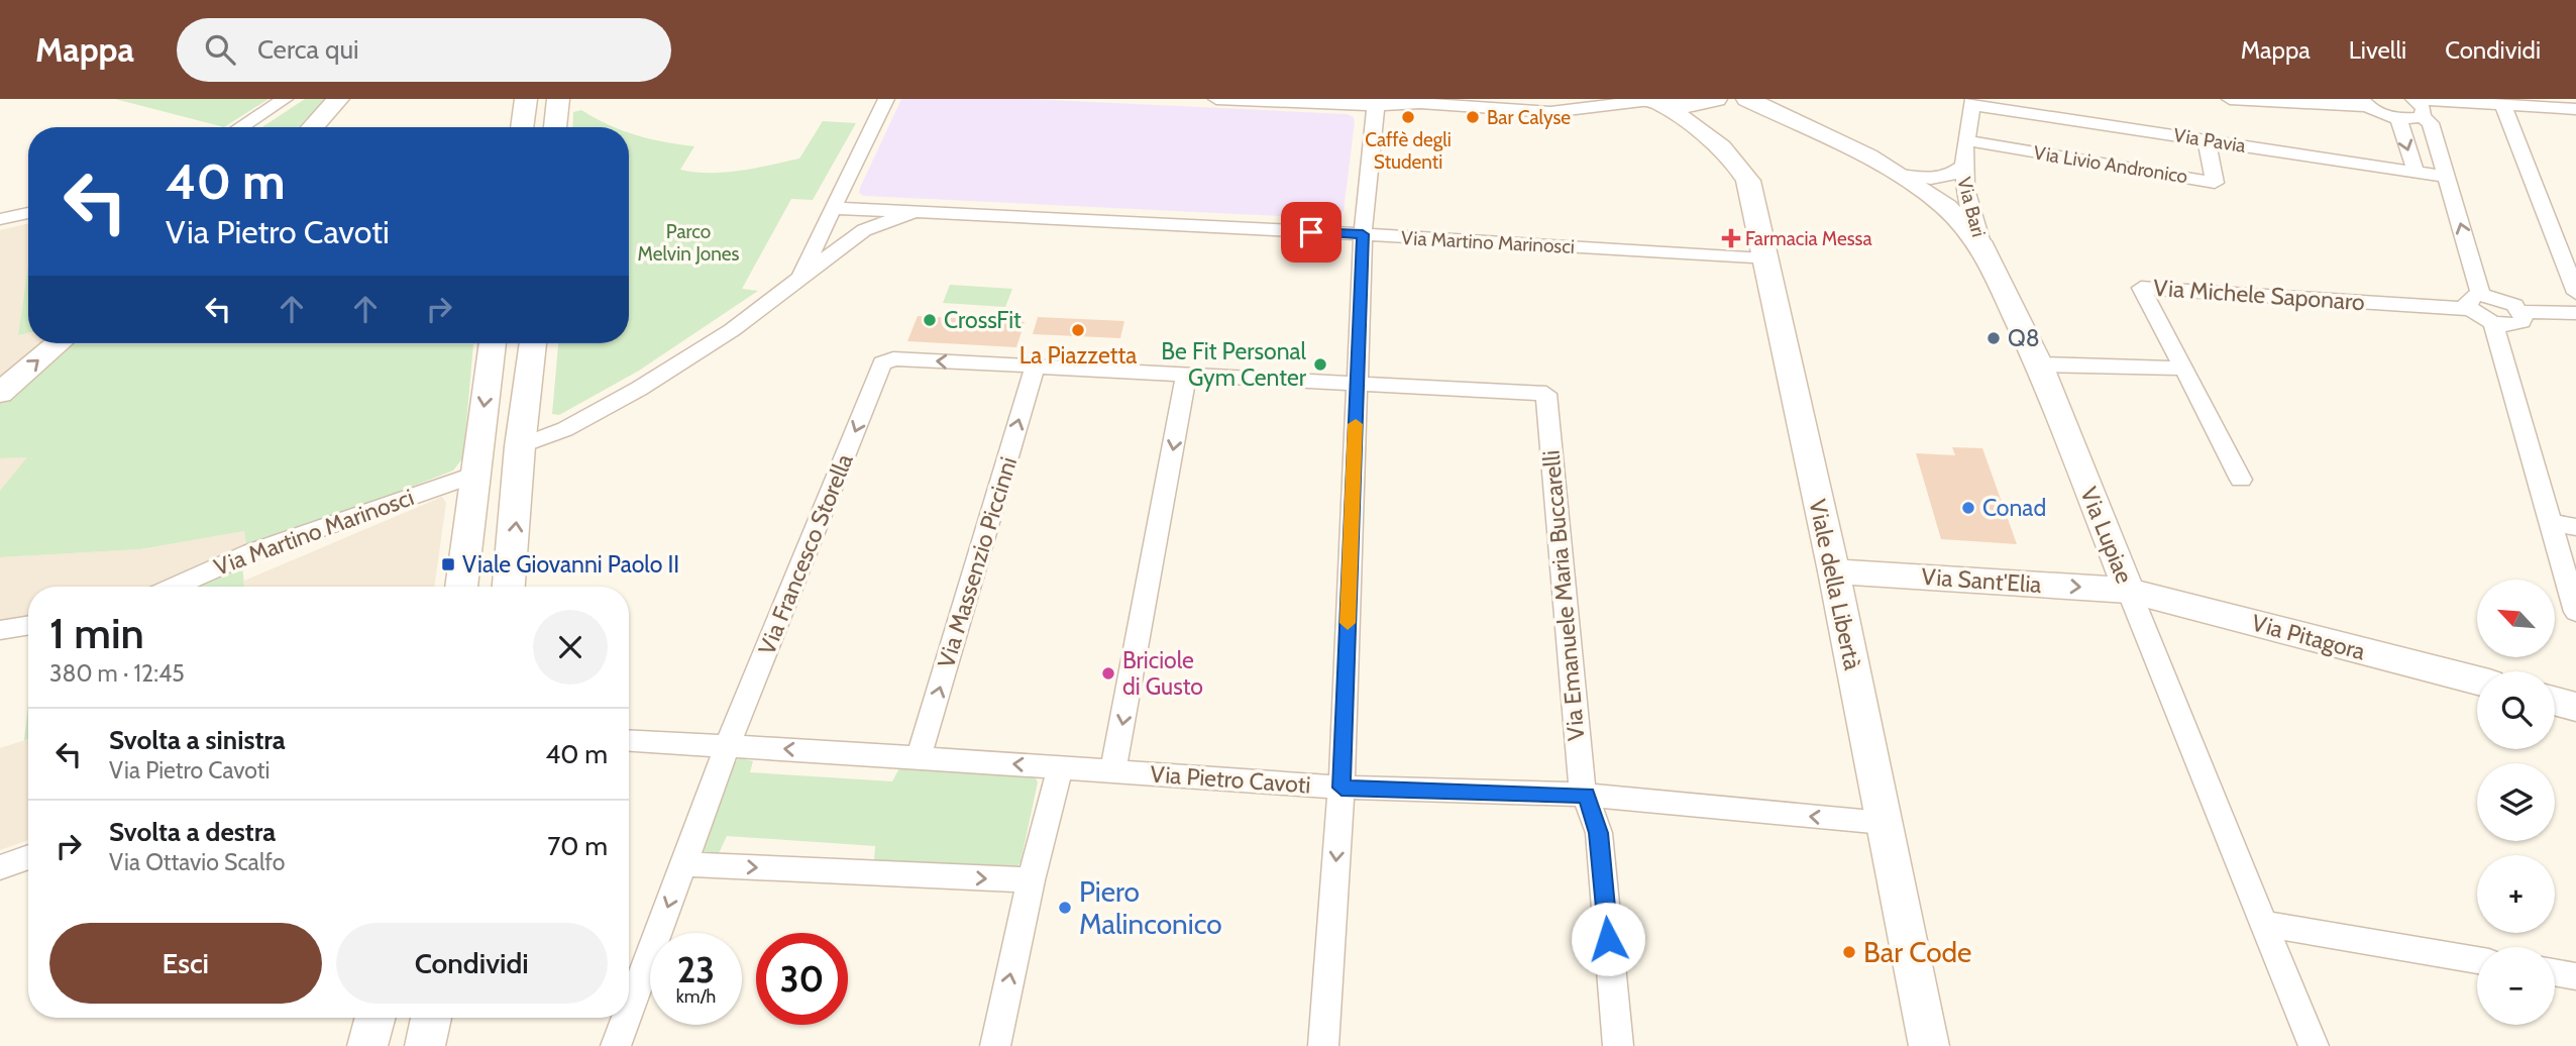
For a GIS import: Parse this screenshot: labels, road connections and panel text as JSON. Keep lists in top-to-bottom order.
{
  "streets": {
    "main road": [
      "Via Lupiae",
      "Via Sant'Elia",
      "Viale della Libertà",
      "Via Pitagora"
    ],
    "street": [
      "Via Pavia",
      "Via Livio Andronico",
      "Via Bari",
      "Via Martino Marinosci",
      "Via Michele Saponaro",
      "Via Francesco Storella",
      "Via Massenzio Piccinni",
      "Via Emanuele Maria Buccarelli",
      "Via Pietro Cavoti"
    ]
  },
  "crossings": [
    ["Via Pavia", "Via Livio Andronico"],
    ["Via Pavia", "Via Bari"],
    ["Via Livio Andronico", "Via Bari"],
    ["Via Bari", "Via Lupiae"],
    ["Via Martino Marinosci", "Viale della Libertà"],
    ["Via Lupiae", "Via Sant'Elia"],
    ["Via Lupiae", "Viale della Libertà"],
    ["Via Lupiae", "Via Pitagora"],
    ["Via Francesco Storella", "Via Pietro Cavoti"],
    ["Via Massenzio Piccinni", "Via Pietro Cavoti"],
    ["Via Sant'Elia", "Viale della Libertà"],
    ["Via Sant'Elia", "Via Pitagora"],
    ["Viale della Libertà", "Via Pietro Cavoti"],
    ["Via Emanuele Maria Buccarelli", "Via Pietro Cavoti"]
  ],
  "one_way": ["Via Francesco Storella", "Via Sant'Elia"],
  "parks": ["Parco Melvin Jones"],
  "places": {
    "other": [
      "Caffè degli Studenti",
      "Bar Calyse",
      "CrossFit",
      "La Piazzetta",
      "Q8",
      "Be Fit Personal Gym Center",
      "Conad",
      "Briciole di Gusto",
      "Piero Malinconico",
      "Bar Code"
    ],
    "health": ["Farmacia Messa"],
    "transit": ["Viale Giovanni Paolo II"]
  },
  "north": "top left",
  "page": {
    "header": "Mappa",
    "search": "Cerca qui",
    "nav": ["Mappa", "Livelli", "Condividi"],
    "turn": ["40 m", "Via Pietro Cavoti"],
    "map_buttons": ["+", "−"],
    "heading": ["1 min", "380 m · 12:45"],
    "list": [
      {
        "name": "Svolta a sinistra",
        "note": "Via Pietro Cavoti",
        "value": "40 m"
      },
      {
        "name": "Svolta a destra",
        "note": "Via Ottavio Scalfo",
        "value": "70 m"
      }
    ],
    "buttons": ["Esci", "Condividi"],
    "speed": "23 km/h",
    "limit": "30"
  }
}
